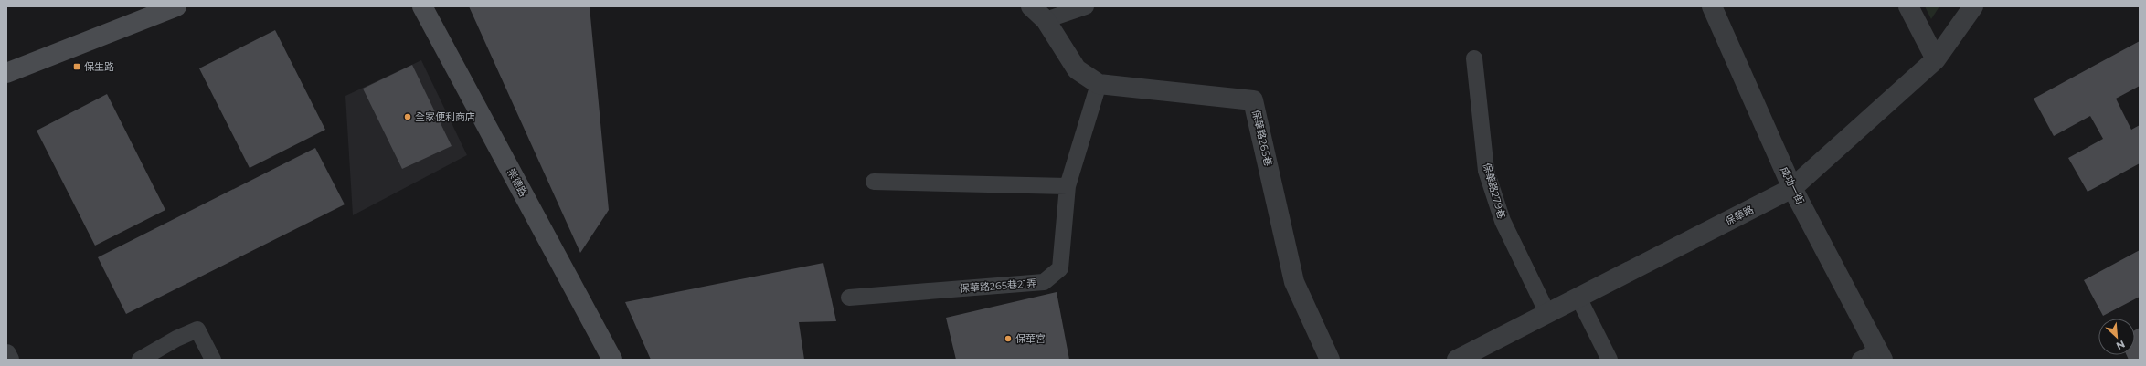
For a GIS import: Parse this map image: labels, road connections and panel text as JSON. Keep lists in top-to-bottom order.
{
  "streets": {
    "street": [
      "保華路265巷",
      "崇德路",
      "成功一街",
      "保華路"
    ],
    "lane": ["保華路279巷", "保華路265巷21弄"]
  },
  "crossings": [
    ["保華路265巷", "保華路265巷21弄"],
    ["成功一街", "保華路"],
    ["保華路279巷", "保華路"]
  ],
  "places": {
    "transit": ["保生路"],
    "other": ["全家便利商店", "保華宮"]
  },
  "north": "bottom right"
}
